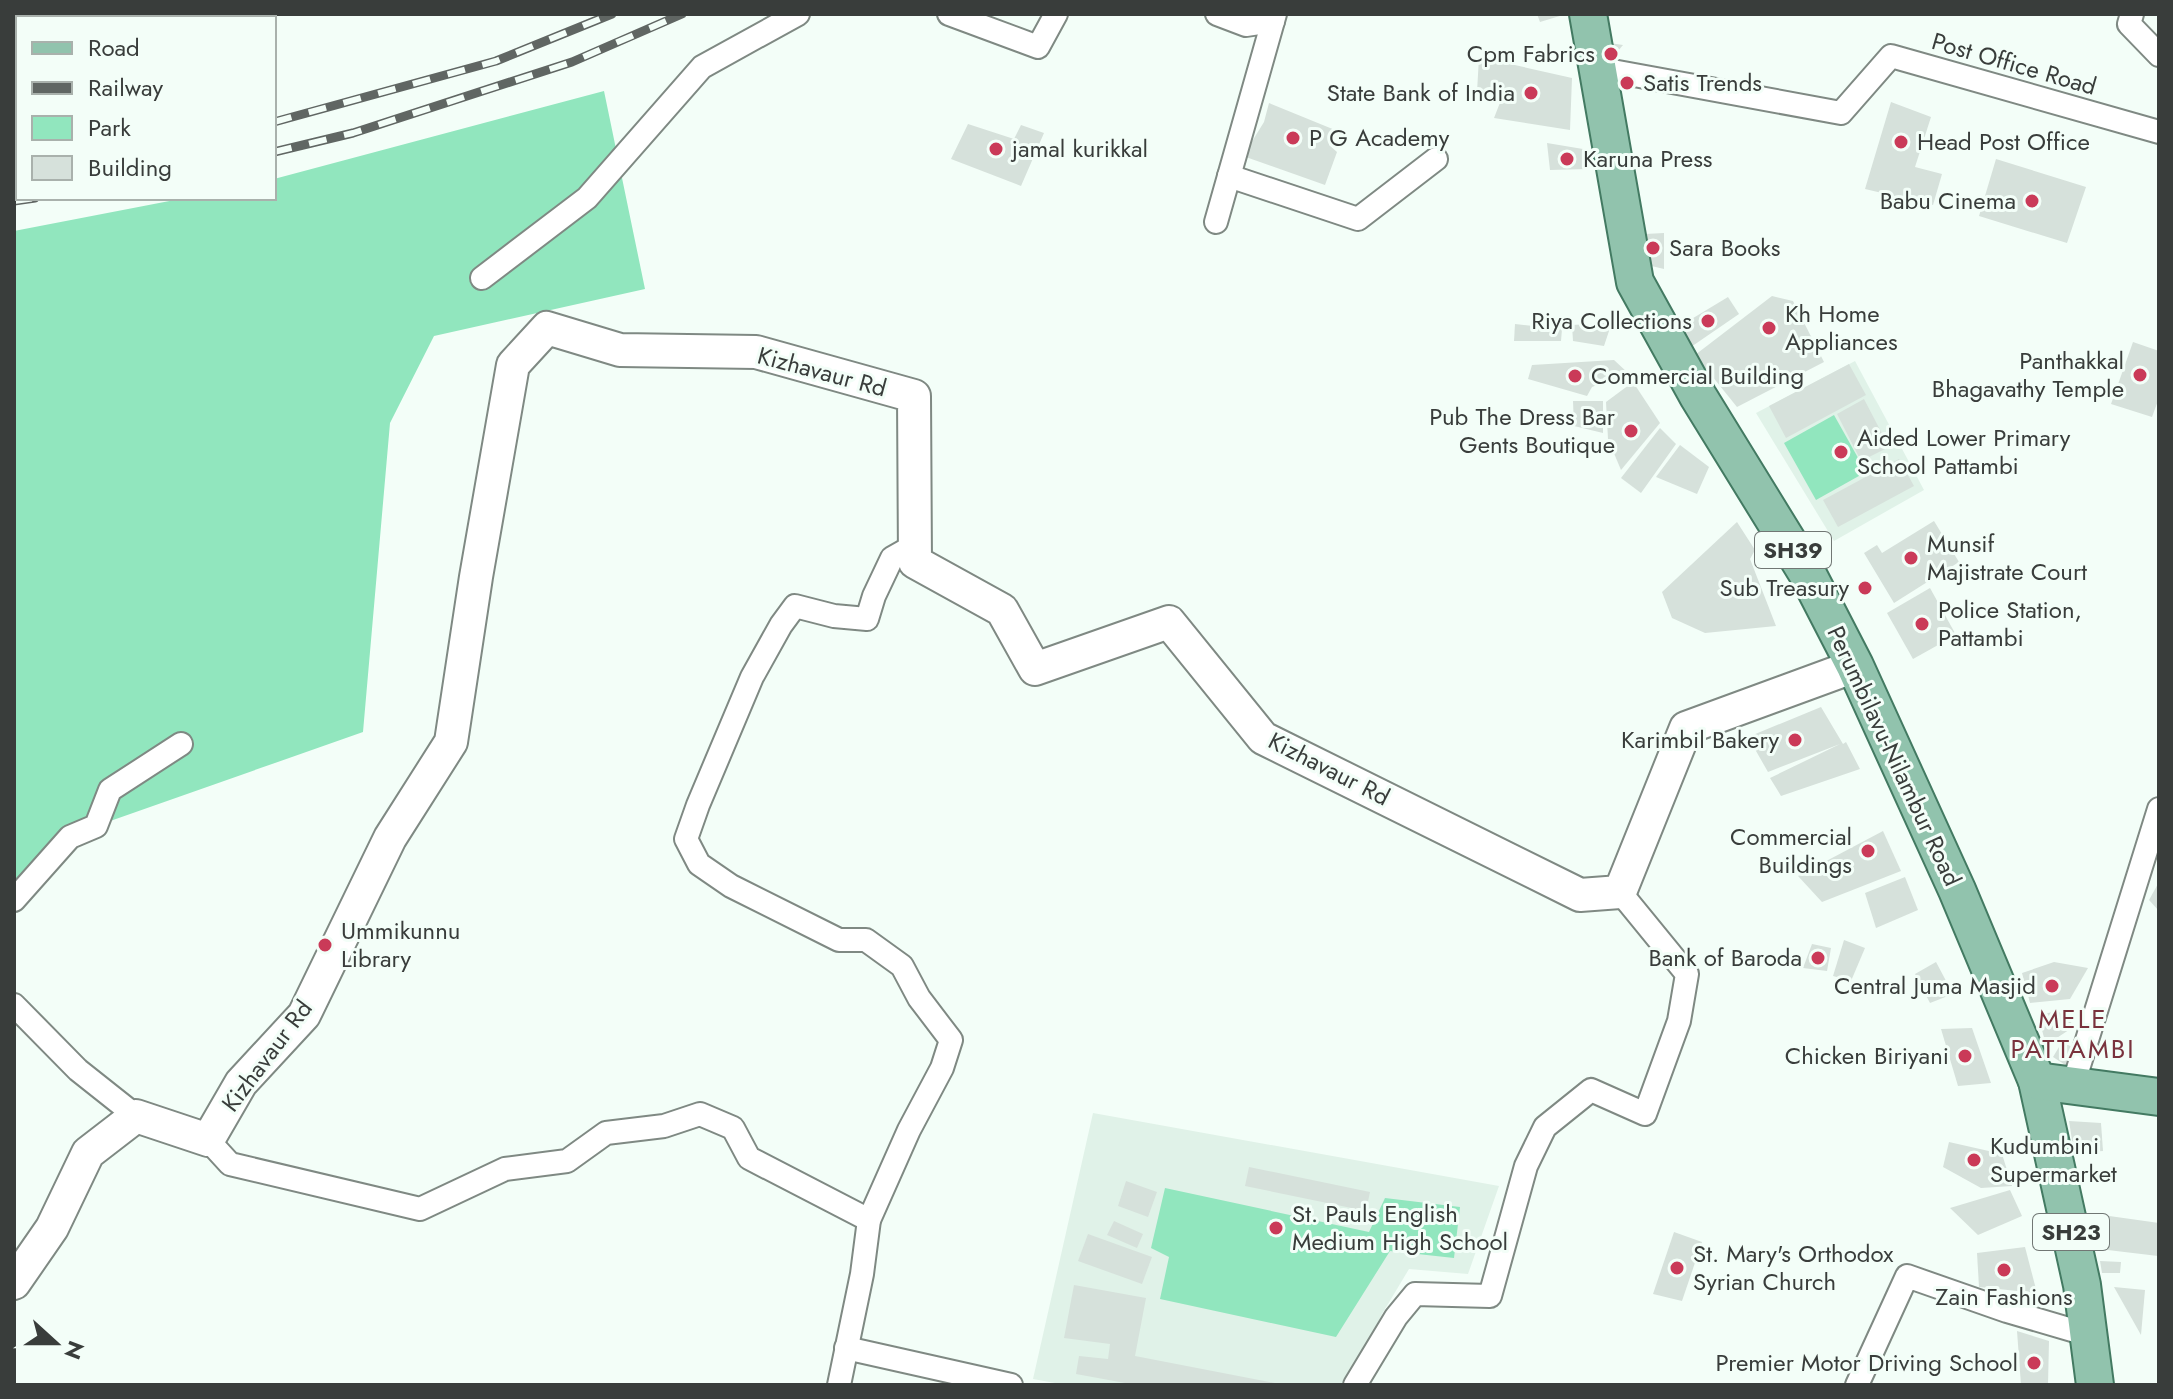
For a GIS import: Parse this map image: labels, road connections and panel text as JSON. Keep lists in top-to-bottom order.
{
  "streets": {
    "main road": ["SH39", "Perumbilavu-Nilambur Road", "SH23"],
    "street": ["Post Office Road", "Kizhavaur Rd"]
  },
  "crossings": [
    ["Post Office Road", "Perumbilavu-Nilambur Road"],
    ["Perumbilavu-Nilambur Road", "SH23"]
  ],
  "districts": ["MELE PATTAMBI"],
  "places": [
    "Cpm Fabrics",
    "Satis Trends",
    "State Bank of India",
    "P G Academy",
    "Head Post Office",
    "jamal kurikkal",
    "Karuna Press",
    "Babu Cinema",
    "Sara Books",
    "Riya Collections",
    "Kh Home Appliances",
    "Panthakkal Bhagavathy Temple",
    "Commercial Building",
    "Pub The Dress Bar Gents Boutique",
    "Aided Lower Primary School Pattambi",
    "Munsif Majistrate Court",
    "Sub Treasury",
    "Police Station, Pattambi",
    "Karimbil Bakery",
    "Commercial Buildings",
    "Ummikunnu Library",
    "Bank of Baroda",
    "Central Juma Masjid",
    "Chicken Biriyani",
    "Kudumbini Supermarket",
    "St. Pauls English Medium High School",
    "St. Mary's Orthodox Syrian Church",
    "Zain Fashions",
    "Premier Motor Driving School"
  ],
  "legend": [
    "Road",
    "Railway",
    "Park",
    "Building"
  ],
  "north": "right"
}
